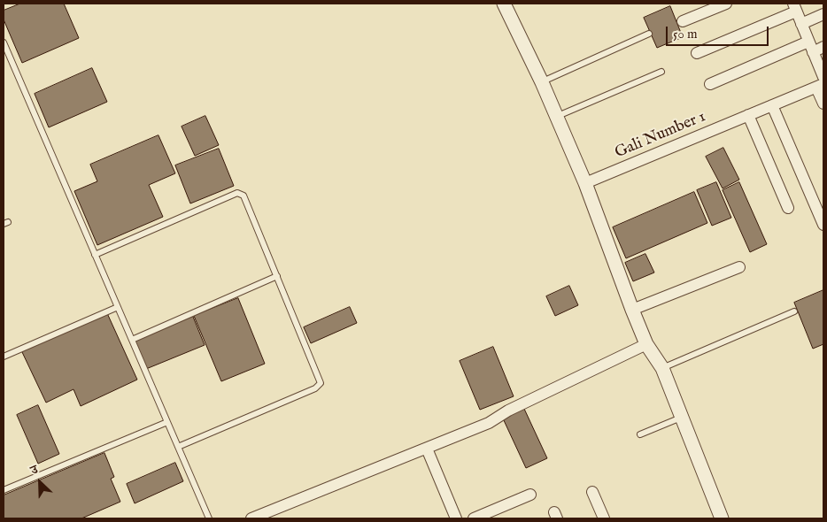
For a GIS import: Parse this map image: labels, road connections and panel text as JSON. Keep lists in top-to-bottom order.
{
  "streets": {
    "street": ["Gali Number 1"]
  },
  "scale_bar": "50 m",
  "north": "top left"
}
